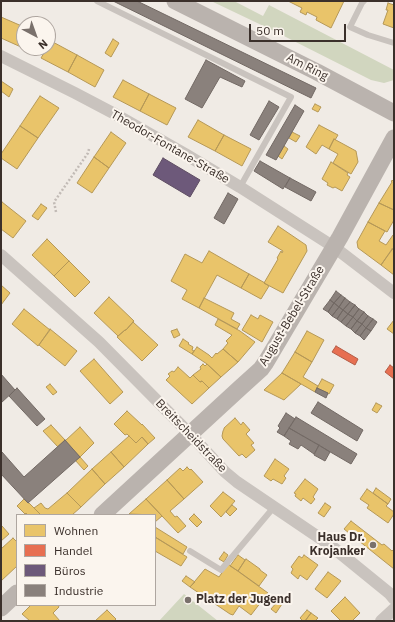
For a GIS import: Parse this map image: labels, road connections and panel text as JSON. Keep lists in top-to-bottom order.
{
  "streets": {
    "street": [
      "Am Ring",
      "Theodor-Fontane-Straße",
      "August-Bebel-Straße",
      "Breitscheidstraße"
    ]
  },
  "crossings": [
    ["Theodor-Fontane-Straße", "August-Bebel-Straße"],
    ["August-Bebel-Straße", "Breitscheidstraße"]
  ],
  "places": ["Haus Dr. Krojanker", "Platz der Jugend"],
  "legend": [
    "Wohnen",
    "Handel",
    "Büros",
    "Industrie"
  ],
  "scale_bar": "50 m",
  "north": "bottom right"
}
